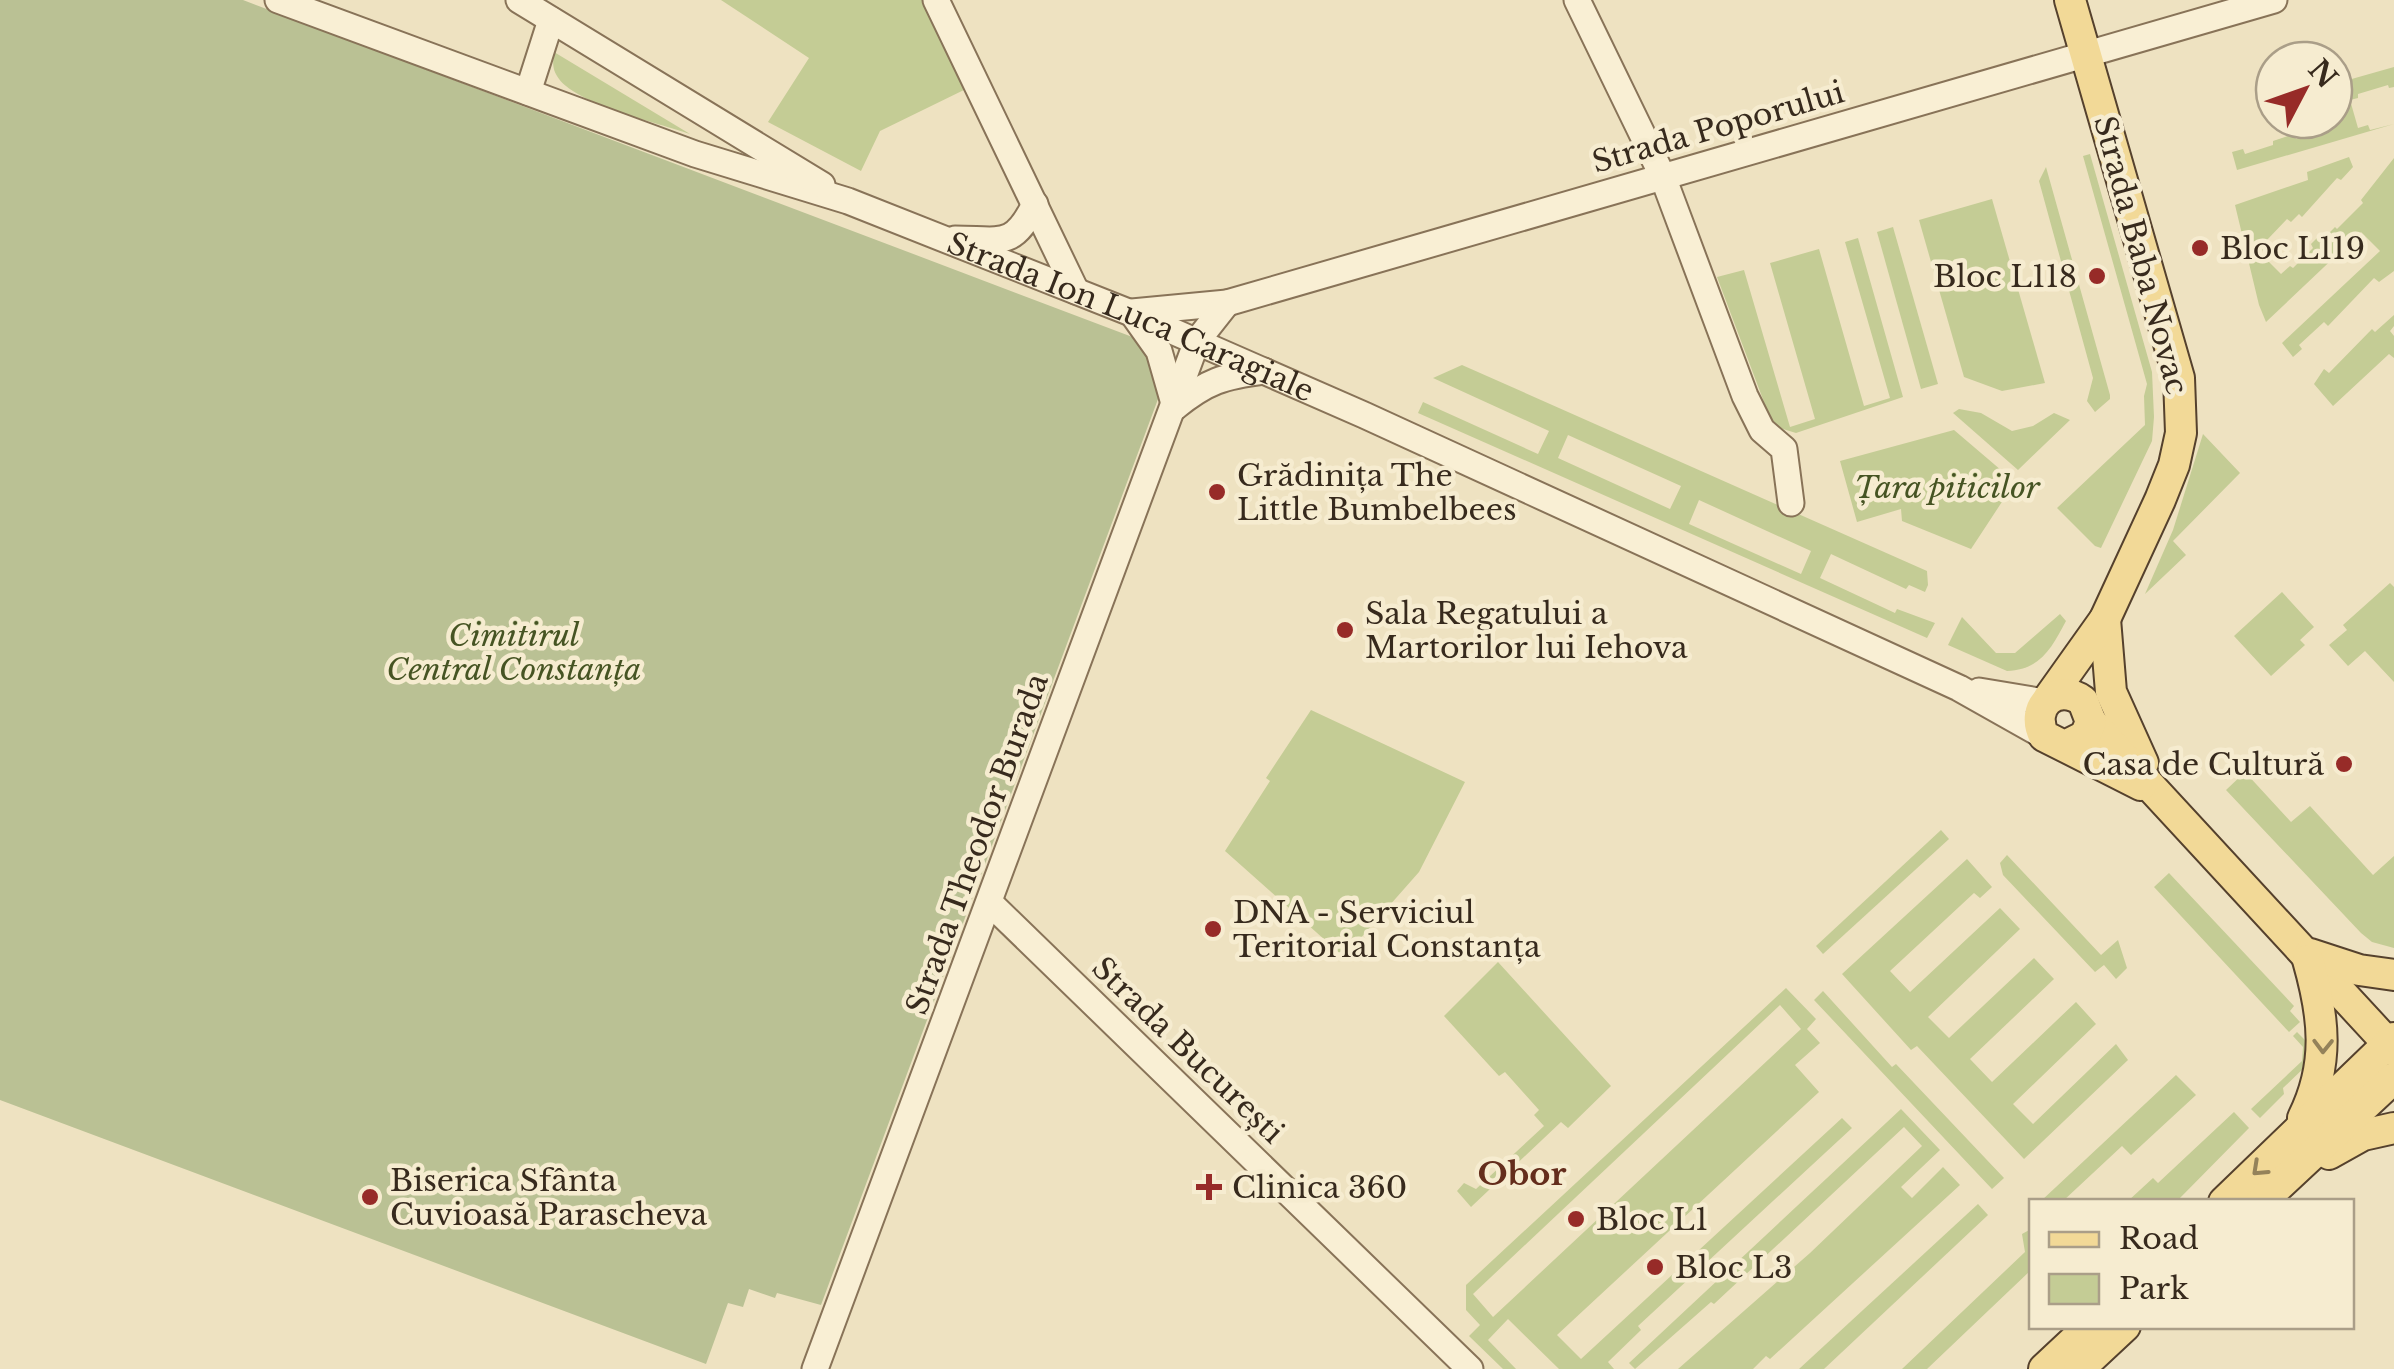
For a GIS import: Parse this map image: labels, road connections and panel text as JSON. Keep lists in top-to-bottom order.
{
  "streets": {
    "main road": ["Strada Baba Novac", "Strada Ion Luca Caragiale"],
    "street": ["Strada Poporului", "Strada Theodor Burada", "Strada București"]
  },
  "crossings": [
    ["Strada Poporului", "Strada Baba Novac"],
    ["Strada Poporului", "Strada Ion Luca Caragiale"],
    ["Strada Baba Novac", "Strada Ion Luca Caragiale"],
    ["Strada Ion Luca Caragiale", "Strada Theodor Burada"],
    ["Strada Theodor Burada", "Strada București"]
  ],
  "districts": ["Obor"],
  "parks": ["Țara piticilor", "Cimitirul Central Constanța"],
  "places": {
    "other": [
      "Bloc L119",
      "Bloc L118",
      "Grădinița The Little Bumbelbees",
      "Sala Regatului a Martorilor lui Iehova",
      "Casa de Cultură",
      "DNA - Serviciul Teritorial Constanța",
      "Biserica Sfânta Cuvioasă Parascheva",
      "Bloc L1",
      "Bloc L3"
    ],
    "health": ["Clinica 360"]
  },
  "legend": ["Road", "Park"],
  "north": "top right"
}
